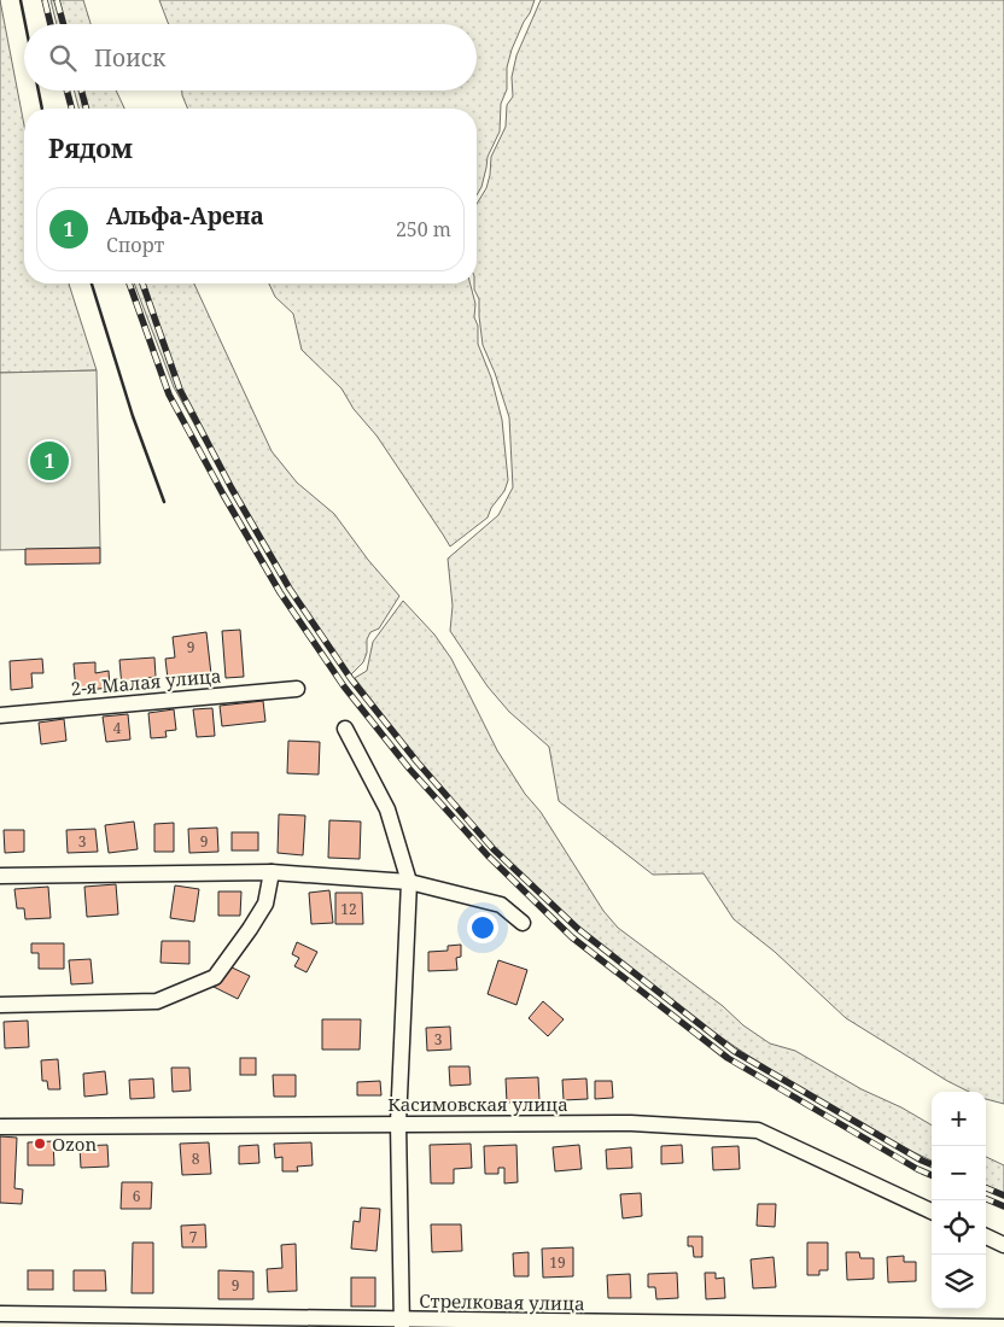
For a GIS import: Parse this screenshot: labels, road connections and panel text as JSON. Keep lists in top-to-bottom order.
{
  "streets": {
    "street": ["2-я Малая улица", "Касимовская улица", "Стрелковая улица"]
  },
  "places": ["Ozon"],
  "house_numbers": [
    "9",
    "4",
    "3",
    "9",
    "12",
    "3",
    "8",
    "6",
    "7",
    "19",
    "9"
  ],
  "page": {
    "search": "Поиск",
    "heading": "Рядом",
    "list": [
      {
        "mark": "1",
        "name": "Альфа-Арена",
        "note": "Спорт",
        "value": "250 m"
      }
    ],
    "pins": "1",
    "map_buttons": ["+", "−"]
  }
}
